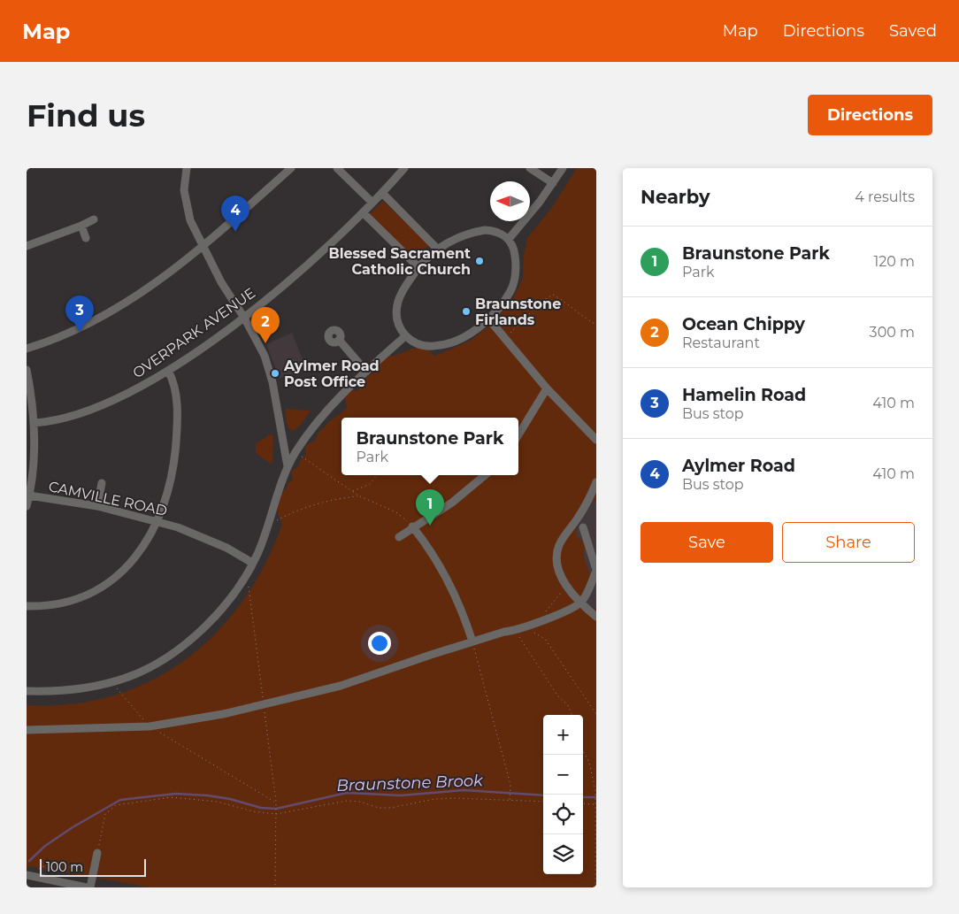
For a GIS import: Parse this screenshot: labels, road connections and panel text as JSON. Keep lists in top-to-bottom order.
{
  "streets": {
    "street": ["OVERPARK AVENUE", "CAMVILLE ROAD"]
  },
  "water": ["Braunstone Brook"],
  "places": ["Blessed Sacrament Catholic Church", "Braunstone Firlands", "Aylmer Road Post Office"],
  "scale_bar": "100 m",
  "north": "left",
  "page": {
    "header": "Map",
    "nav": ["Map", "Directions", "Saved"],
    "buttons": [
      "Directions",
      ["Save", "Share"]
    ],
    "title": "Find us",
    "heading": ["Nearby", "4 results"],
    "pins": [
      "4",
      "3",
      "2",
      "1"
    ],
    "list": [
      {
        "mark": "1",
        "name": "Braunstone Park",
        "note": "Park",
        "value": "120 m"
      },
      {
        "mark": "2",
        "name": "Ocean Chippy",
        "note": "Restaurant",
        "value": "300 m"
      },
      {
        "mark": "3",
        "name": "Hamelin Road",
        "note": "Bus stop",
        "value": "410 m"
      },
      {
        "mark": "4",
        "name": "Aylmer Road",
        "note": "Bus stop",
        "value": "410 m"
      }
    ],
    "popup": ["Braunstone Park", "Park"],
    "map_buttons": ["+", "−"],
    "scale": "100 m"
  }
}
